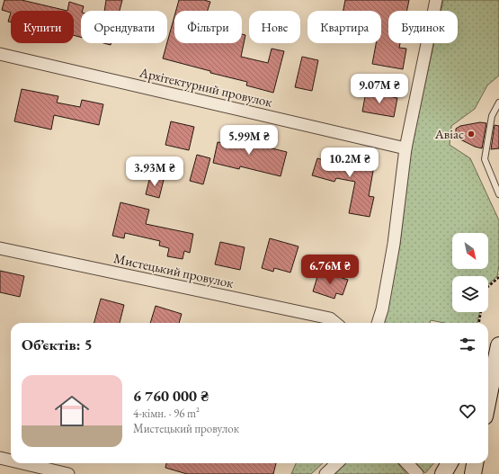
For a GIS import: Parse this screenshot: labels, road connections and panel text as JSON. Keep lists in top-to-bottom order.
{
  "streets": {
    "street": ["Архітектурний провулок", "Мистецький провулок"]
  },
  "places": ["Авіас"],
  "north": "bottom right",
  "page": {
    "chip": [
      "Купити",
      "Орендувати",
      "Фільтри",
      "Нове",
      "Квартира",
      "Будинок"
    ],
    "price": [
      "9.07M ₴",
      "5.99M ₴",
      "10.2M ₴",
      "3.93M ₴",
      "6.76M ₴"
    ],
    "heading": "Об’єктів: 5",
    "list": [
      {
        "name": "6 760 000 ₴",
        "note": "4-кімн. · 96 m² · Мистецький провулок"
      }
    ]
  }
}
